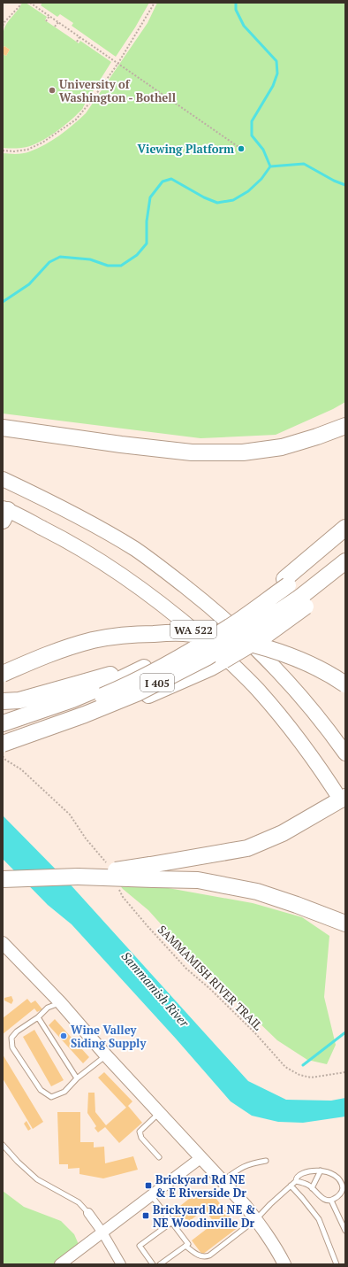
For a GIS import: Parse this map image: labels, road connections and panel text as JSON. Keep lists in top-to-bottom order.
{
  "streets": {
    "highway": ["WA 522", "I 405"],
    "path": ["SAMMAMISH RIVER TRAIL"]
  },
  "water": ["Sammamish River"],
  "places": {
    "other": ["University of Washington - Bothell", "Viewing Platform", "Wine Valley Siding Supply"],
    "transit": ["Brickyard Rd NE & E Riverside Dr", "Brickyard Rd NE & NE Woodinville Dr"]
  }
}
